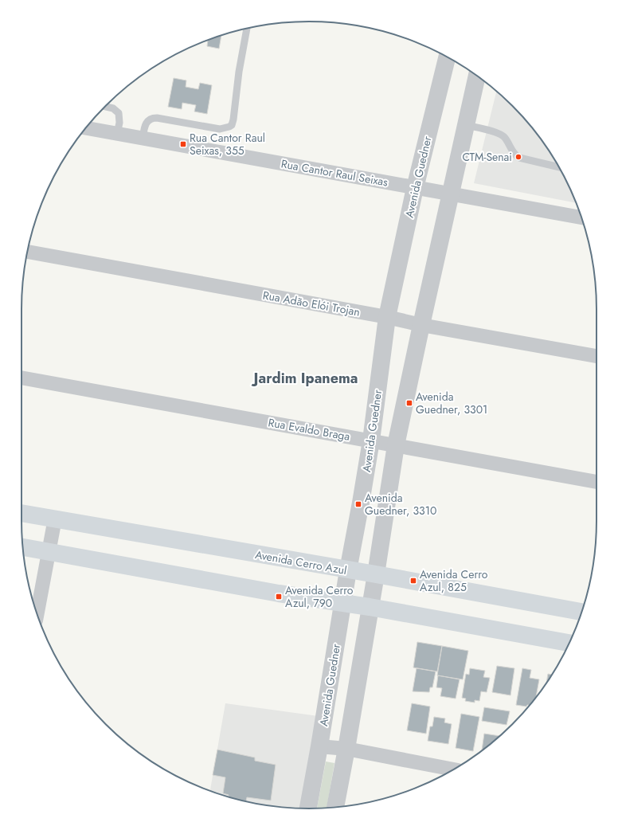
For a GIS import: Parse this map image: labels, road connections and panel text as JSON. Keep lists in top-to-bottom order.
{
  "streets": {
    "main road": ["Avenida Cerro Azul"],
    "street": [
      "Rua Cantor Raul Seixas",
      "Avenida Guedner",
      "Rua Adão Elói Trojan",
      "Rua Evaldo Braga"
    ]
  },
  "crossings": [
    ["Rua Cantor Raul Seixas", "Avenida Guedner"],
    ["Avenida Guedner", "Rua Adão Elói Trojan"],
    ["Avenida Guedner", "Rua Evaldo Braga"],
    ["Avenida Guedner", "Avenida Cerro Azul"]
  ],
  "districts": ["Jardim Ipanema"],
  "places": {
    "transit": [
      "Rua Cantor Raul Seixas, 355",
      "Avenida Guedner, 3301",
      "Avenida Guedner, 3310",
      "Avenida Cerro Azul, 825",
      "Avenida Cerro Azul, 790"
    ],
    "other": ["CTM-Senai"]
  }
}
